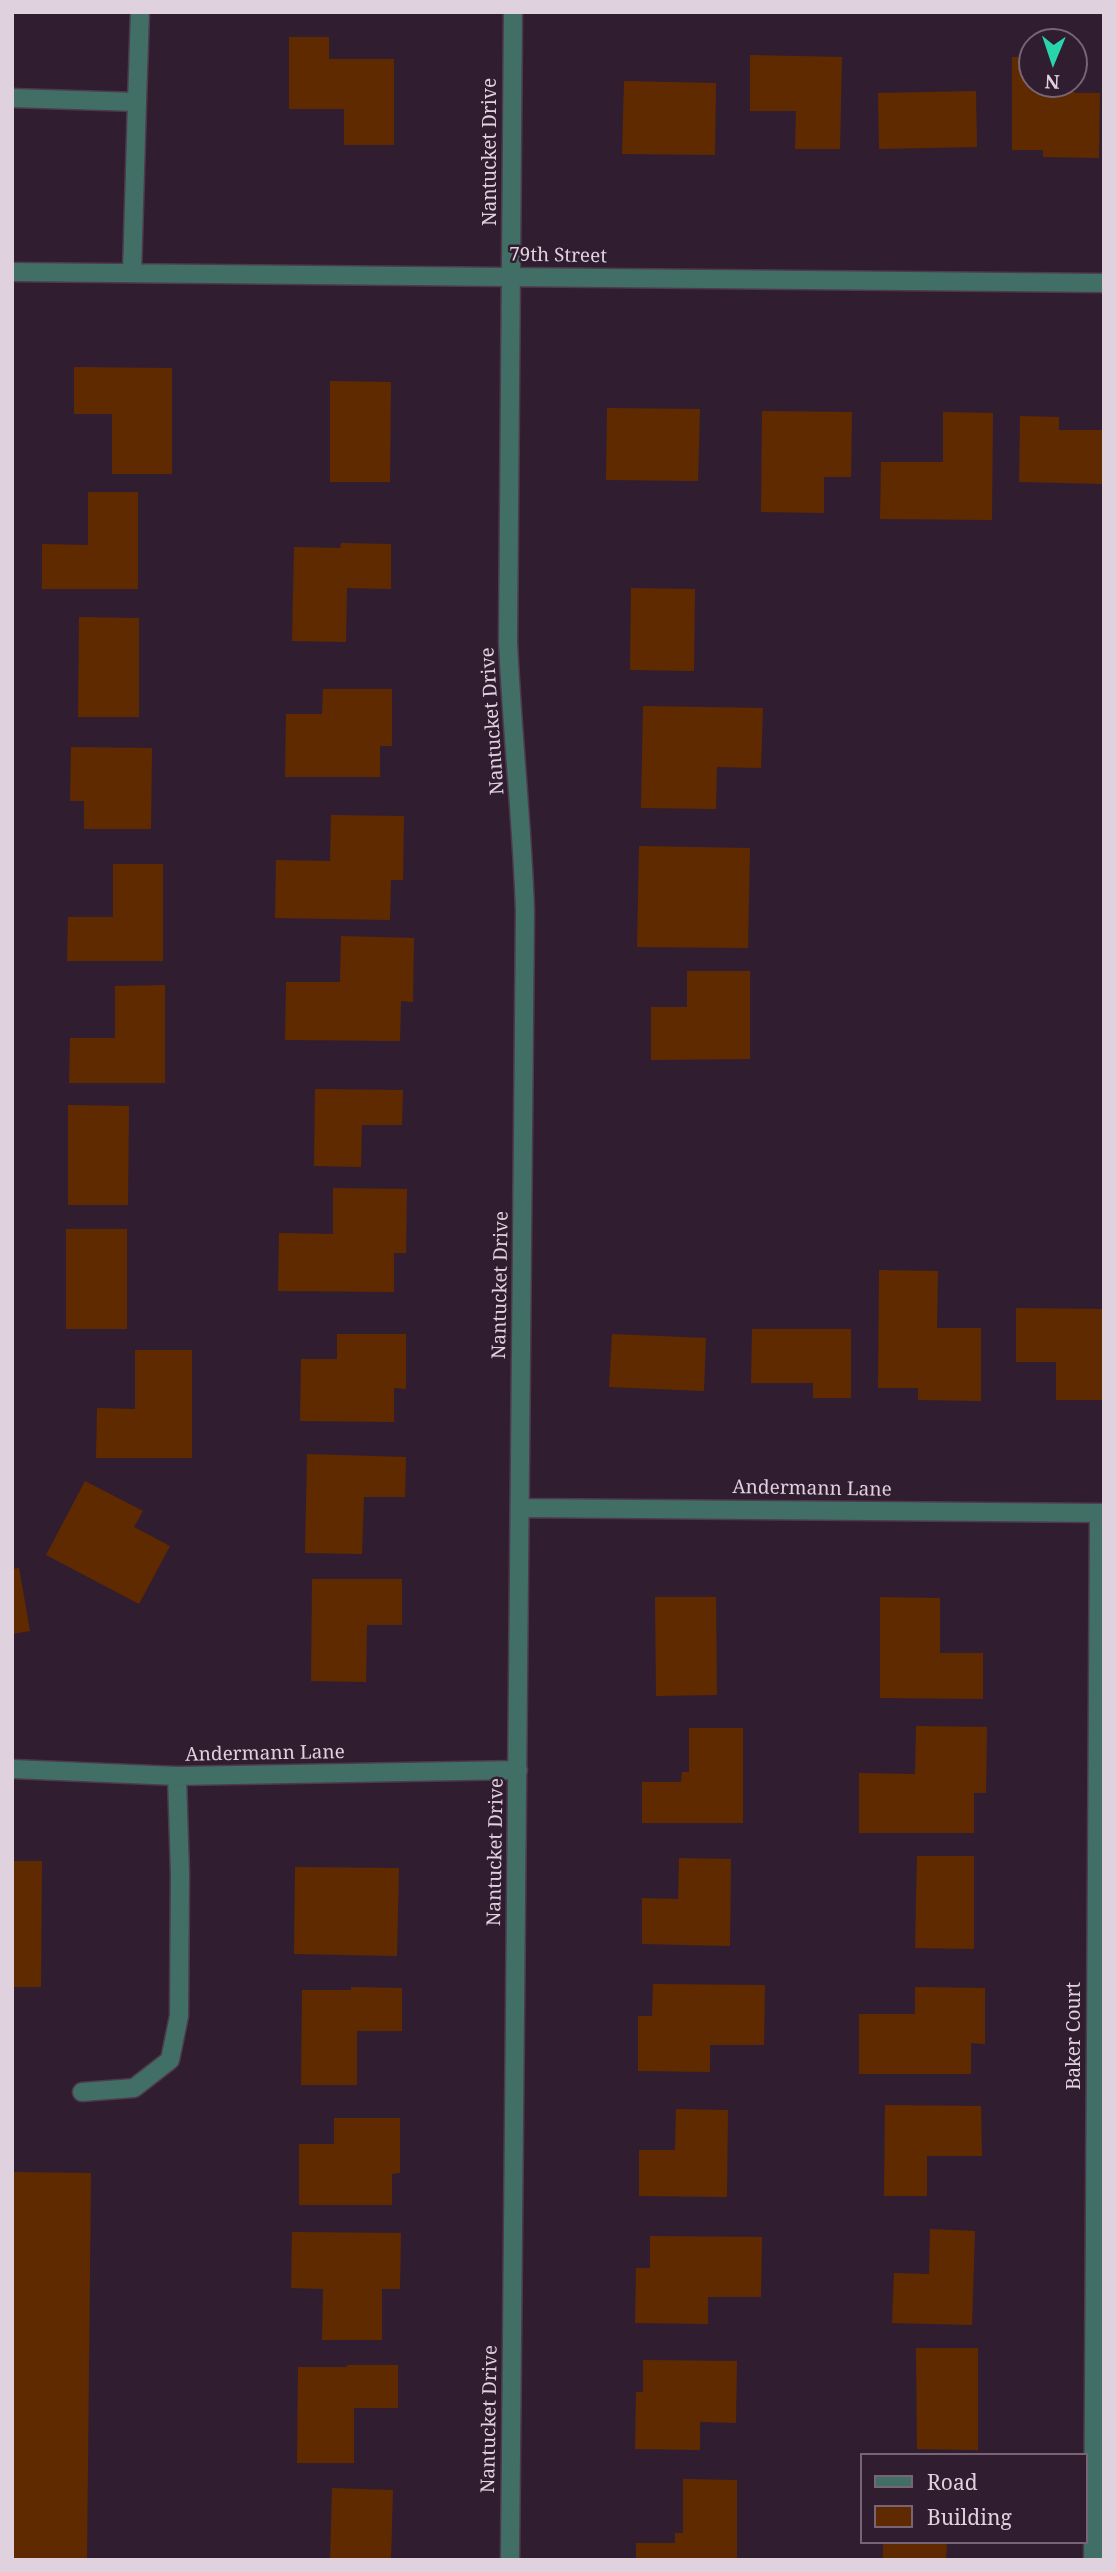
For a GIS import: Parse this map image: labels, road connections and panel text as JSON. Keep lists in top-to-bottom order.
{
  "streets": {
    "street": [
      "Nantucket Drive",
      "79th Street",
      "Andermann Lane",
      "Baker Court"
    ]
  },
  "crossings": [
    ["Nantucket Drive", "79th Street"],
    ["Nantucket Drive", "Andermann Lane"],
    ["Andermann Lane", "Baker Court"]
  ],
  "legend": ["Road", "Building"],
  "north": "bottom"
}
